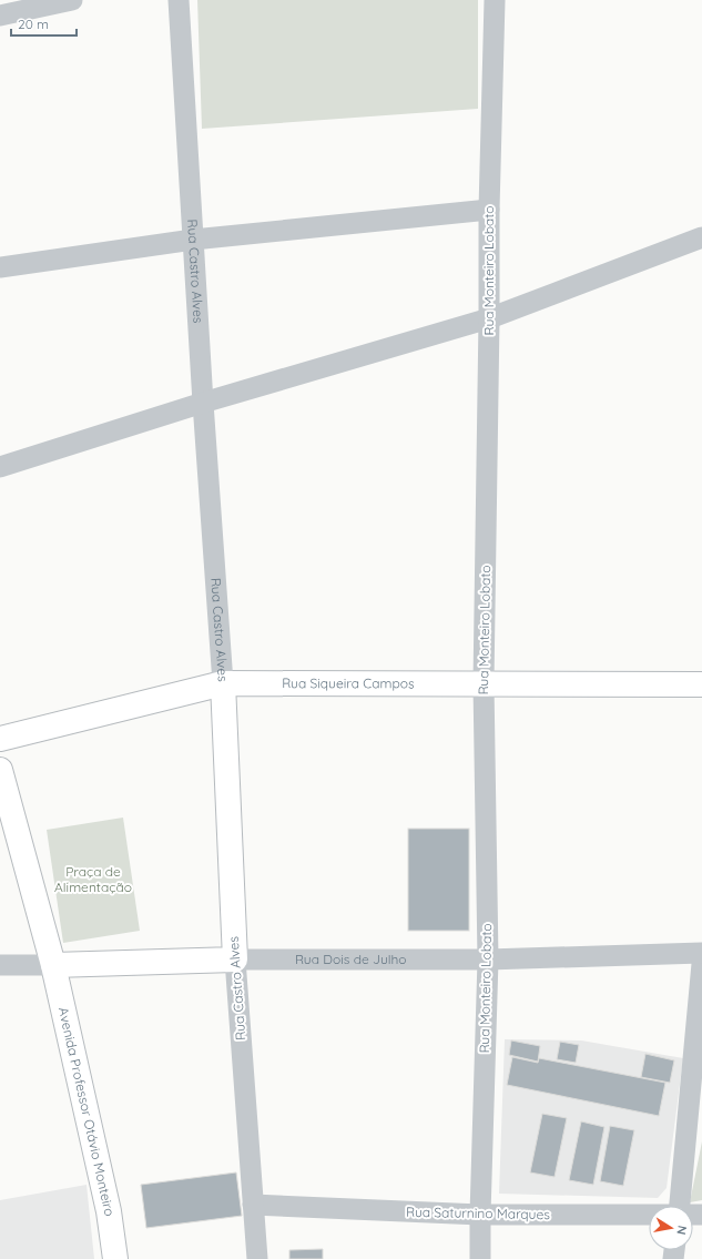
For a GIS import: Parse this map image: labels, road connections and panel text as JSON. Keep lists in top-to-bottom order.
{
  "streets": {
    "main road": [
      "Rua Castro Alves",
      "Rua Siqueira Campos",
      "Rua Dois de Julho",
      "Avenida Professor Otávio Monteiro"
    ],
    "street": ["Rua Monteiro Lobato", "Rua Saturnino Marques"]
  },
  "crossings": [
    ["Rua Castro Alves", "Rua Siqueira Campos"],
    ["Rua Castro Alves", "Rua Dois de Julho"],
    ["Rua Castro Alves", "Rua Saturnino Marques"],
    ["Rua Monteiro Lobato", "Rua Siqueira Campos"],
    ["Rua Monteiro Lobato", "Rua Dois de Julho"],
    ["Rua Monteiro Lobato", "Rua Saturnino Marques"],
    ["Rua Dois de Julho", "Avenida Professor Otávio Monteiro"]
  ],
  "parks": ["Praça de Alimentação"],
  "scale_bar": "20 m",
  "north": "right"
}
